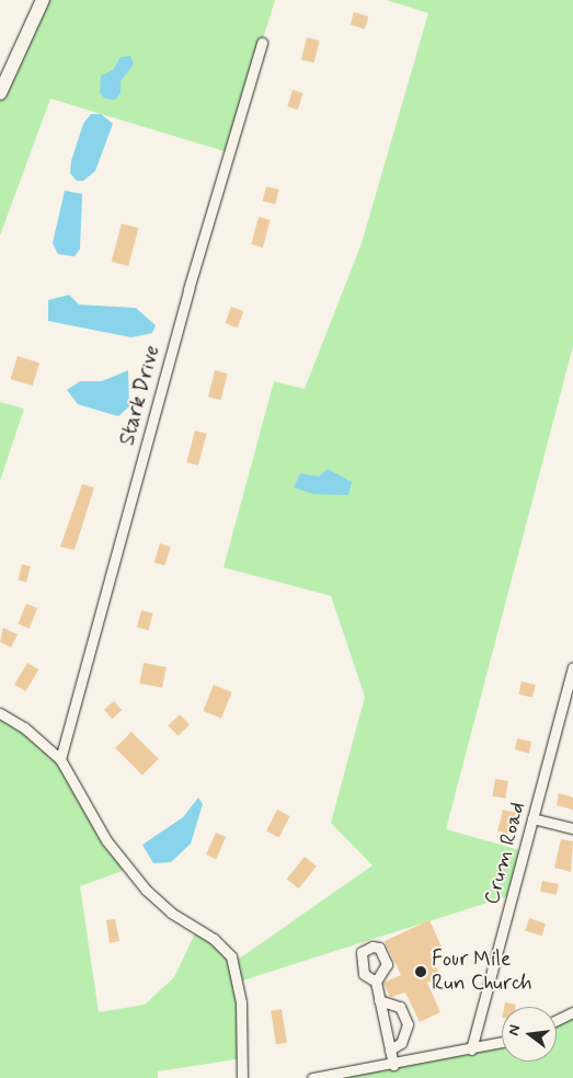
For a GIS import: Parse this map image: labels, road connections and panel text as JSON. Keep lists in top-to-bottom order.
{
  "streets": {
    "street": ["Stark Drive", "Crum Road"]
  },
  "places": ["Four Mile Run Church"],
  "north": "left"
}
